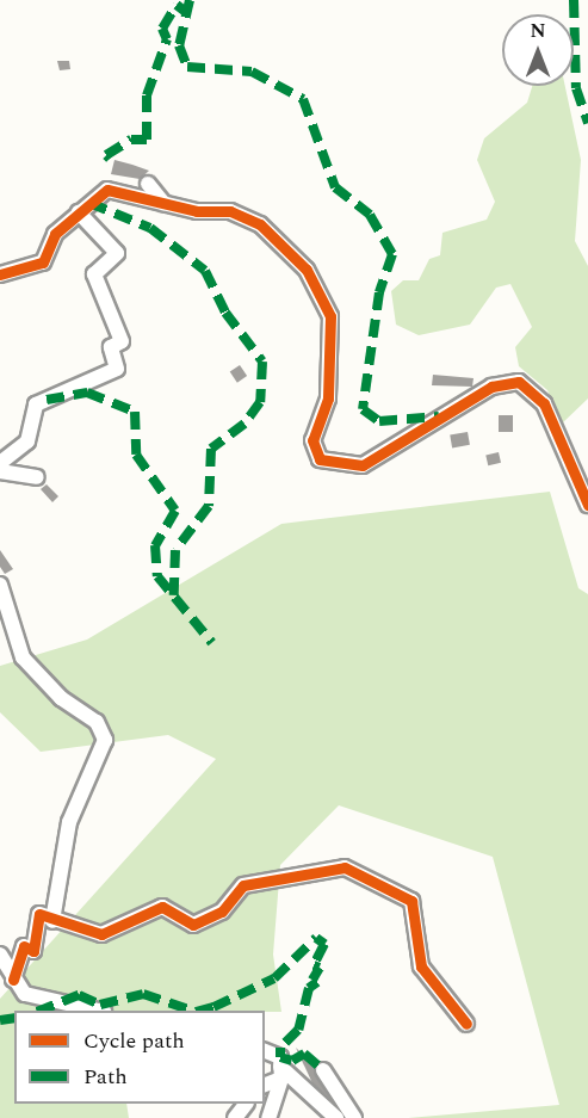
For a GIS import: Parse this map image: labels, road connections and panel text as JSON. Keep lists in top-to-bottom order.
{
  "legend": ["Cycle path", "Path"],
  "north": "top"
}
